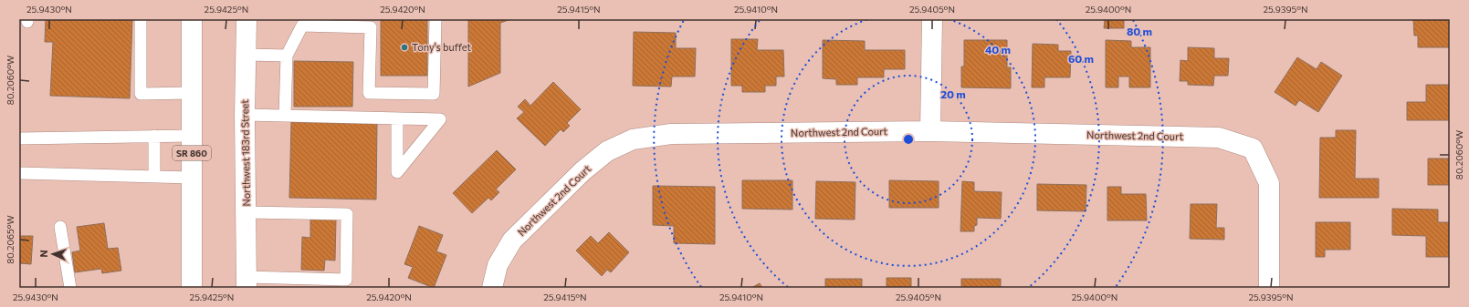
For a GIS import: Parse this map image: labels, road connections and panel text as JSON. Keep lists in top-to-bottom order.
{
  "streets": {
    "street": ["Northwest 2nd Court", "SR 860", "Northwest 183rd Street"]
  },
  "places": ["Tony's buffet"],
  "north": "left",
  "coordinates": [
    "25.9430°N",
    "25.9425°N",
    "25.9420°N",
    "25.9415°N",
    "25.9410°N",
    "25.9405°N",
    "25.9400°N",
    "25.9395°N",
    "80.2060°W",
    "80.2065°W"
  ],
  "rings": [
    "80 m",
    "40 m",
    "60 m",
    "20 m"
  ]
}
